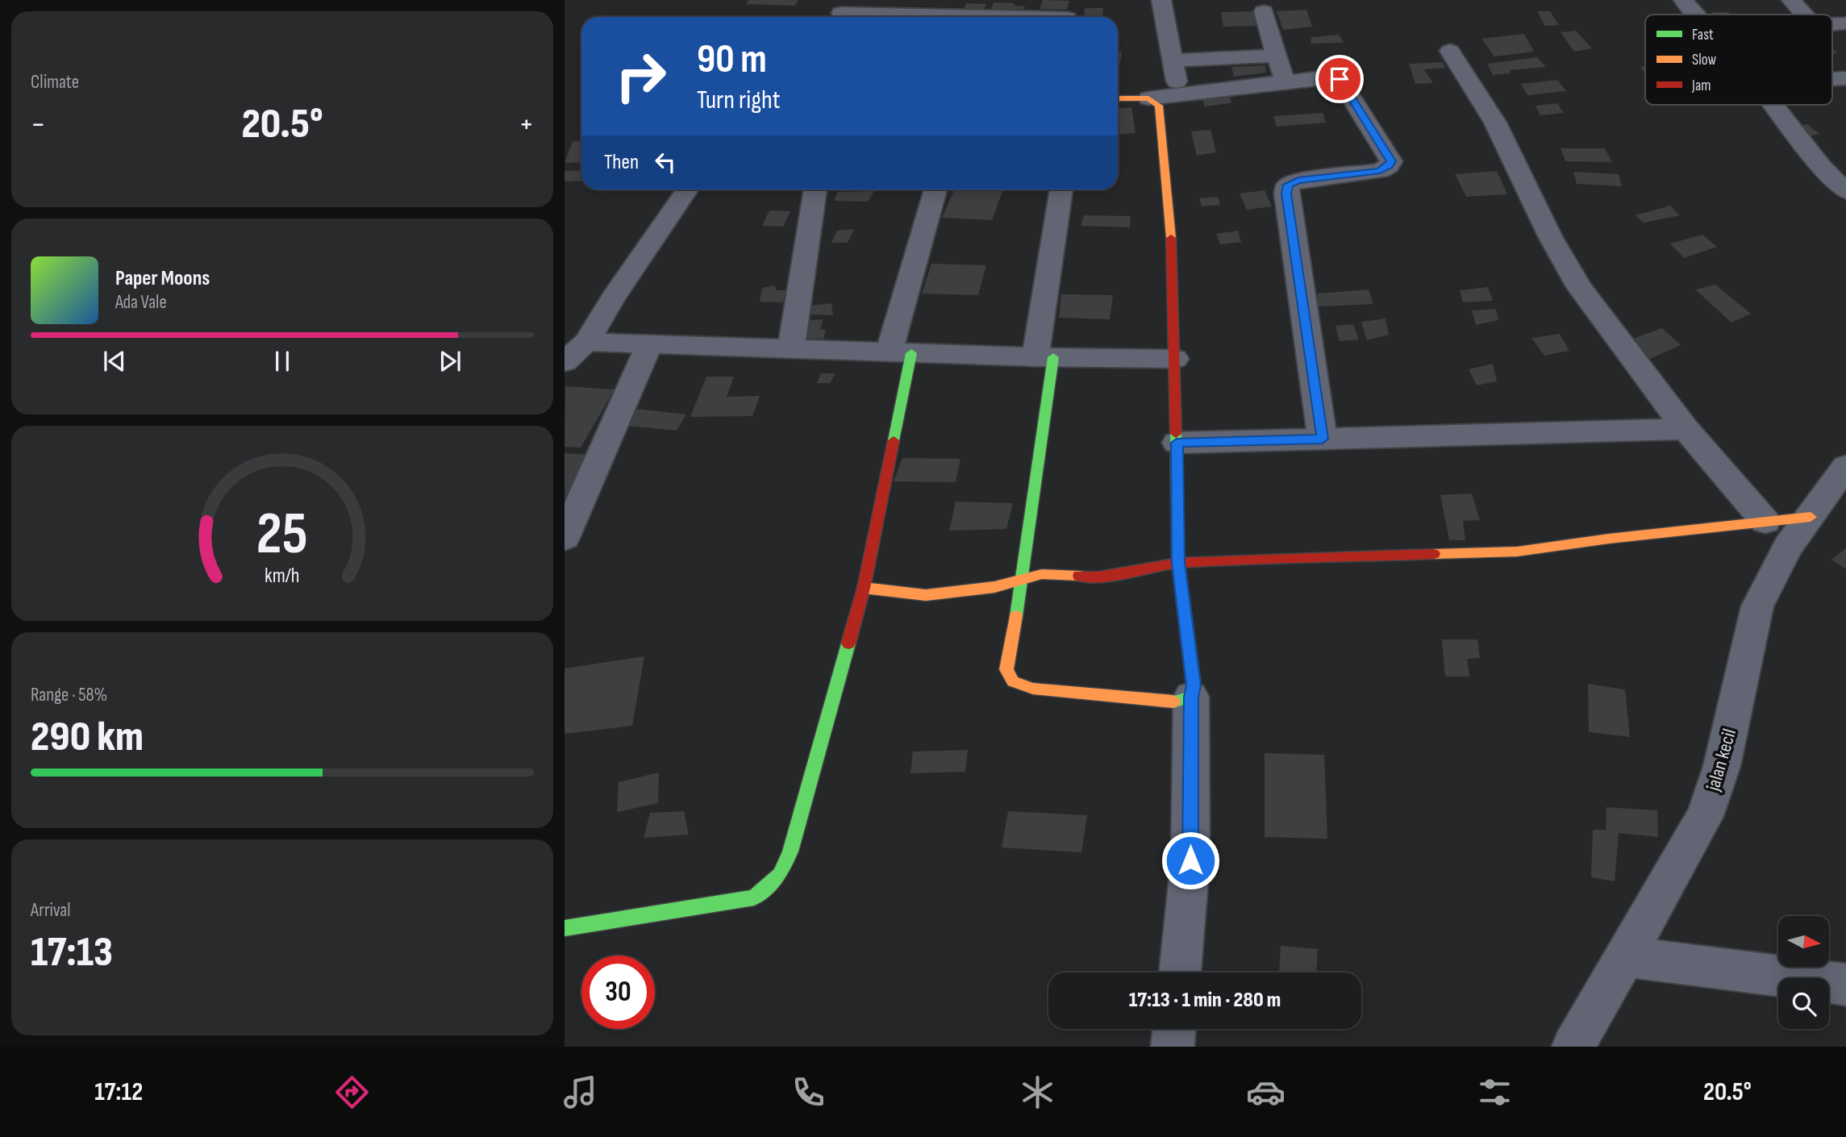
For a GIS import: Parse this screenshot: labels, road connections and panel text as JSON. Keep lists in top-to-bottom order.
{
  "streets": {
    "street": ["jalan kecil"]
  },
  "legend": ["Fast", "Slow", "Jam"],
  "north": "right",
  "page": {
    "tile": [
      "Climate",
      ["Range · 58%", "290 km"],
      ["Arrival", "17:13"]
    ],
    "turn": ["90 m", "Turn right"],
    "heat": ["−", "20.5°", "+"],
    "then": "Then",
    "song": ["Paper Moons", "Ada Vale"],
    "limit": "30",
    "trip": "17:13 · 1 min · 280 m",
    "tabs": ["17:12", "20.5°"],
    "gauge": ["25", "km/h"]
  }
}
